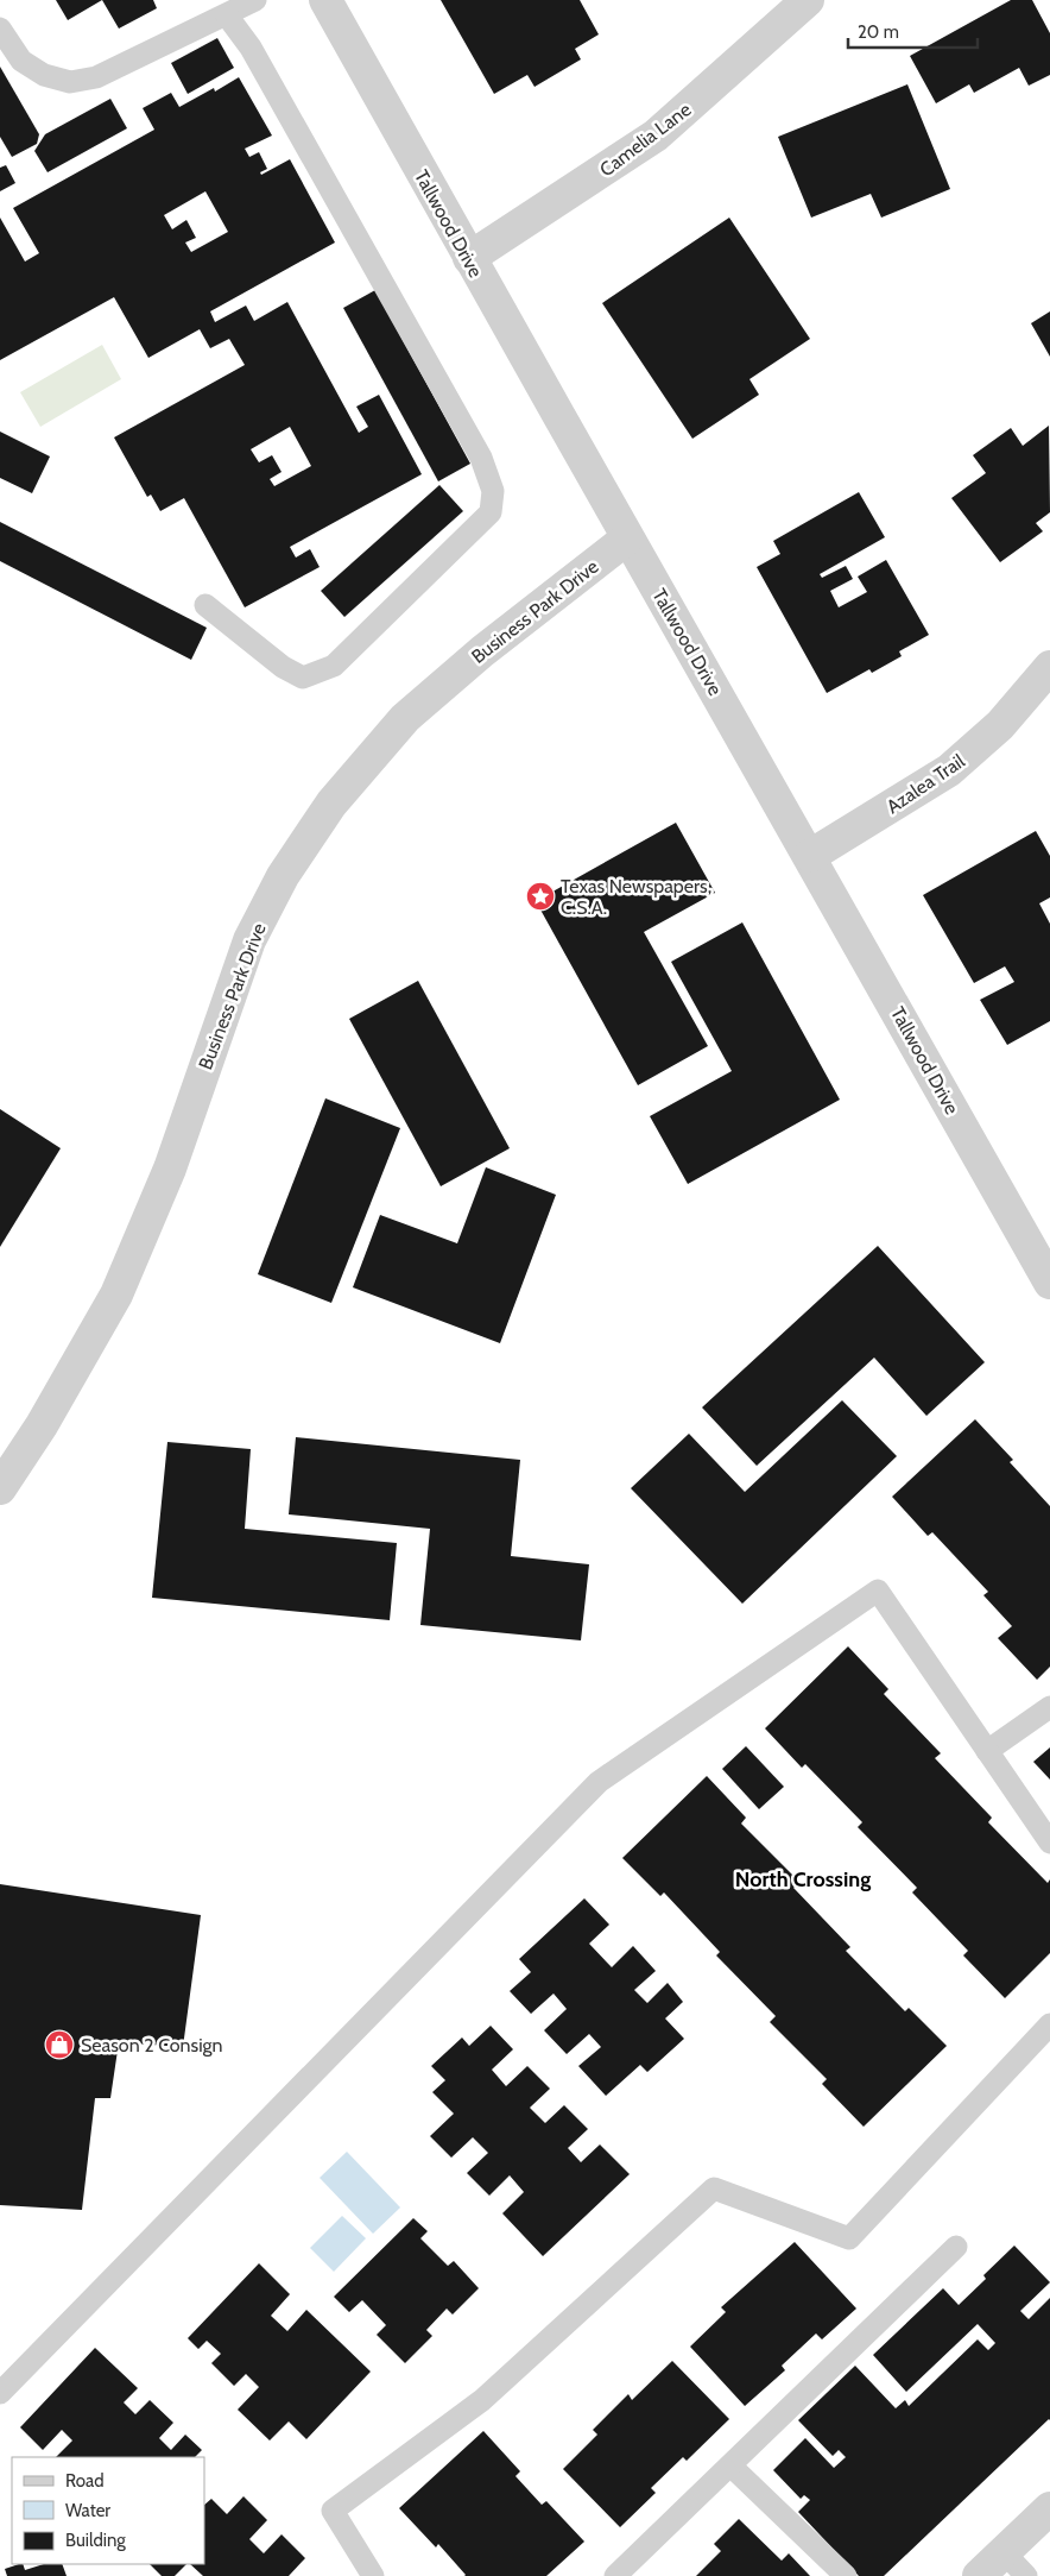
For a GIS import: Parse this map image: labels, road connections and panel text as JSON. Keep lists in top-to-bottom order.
{
  "streets": {
    "street": [
      "Camelia Lane",
      "Tallwood Drive",
      "Business Park Drive",
      "Azalea Trail"
    ]
  },
  "crossings": [
    ["Camelia Lane", "Tallwood Drive"],
    ["Tallwood Drive", "Business Park Drive"],
    ["Tallwood Drive", "Azalea Trail"]
  ],
  "districts": ["North Crossing"],
  "places": {
    "place": ["Texas Newspapers, C.S.A."],
    "shop": ["Season 2 Consign"]
  },
  "legend": ["Road", "Water", "Building"],
  "scale_bar": "20 m"
}
